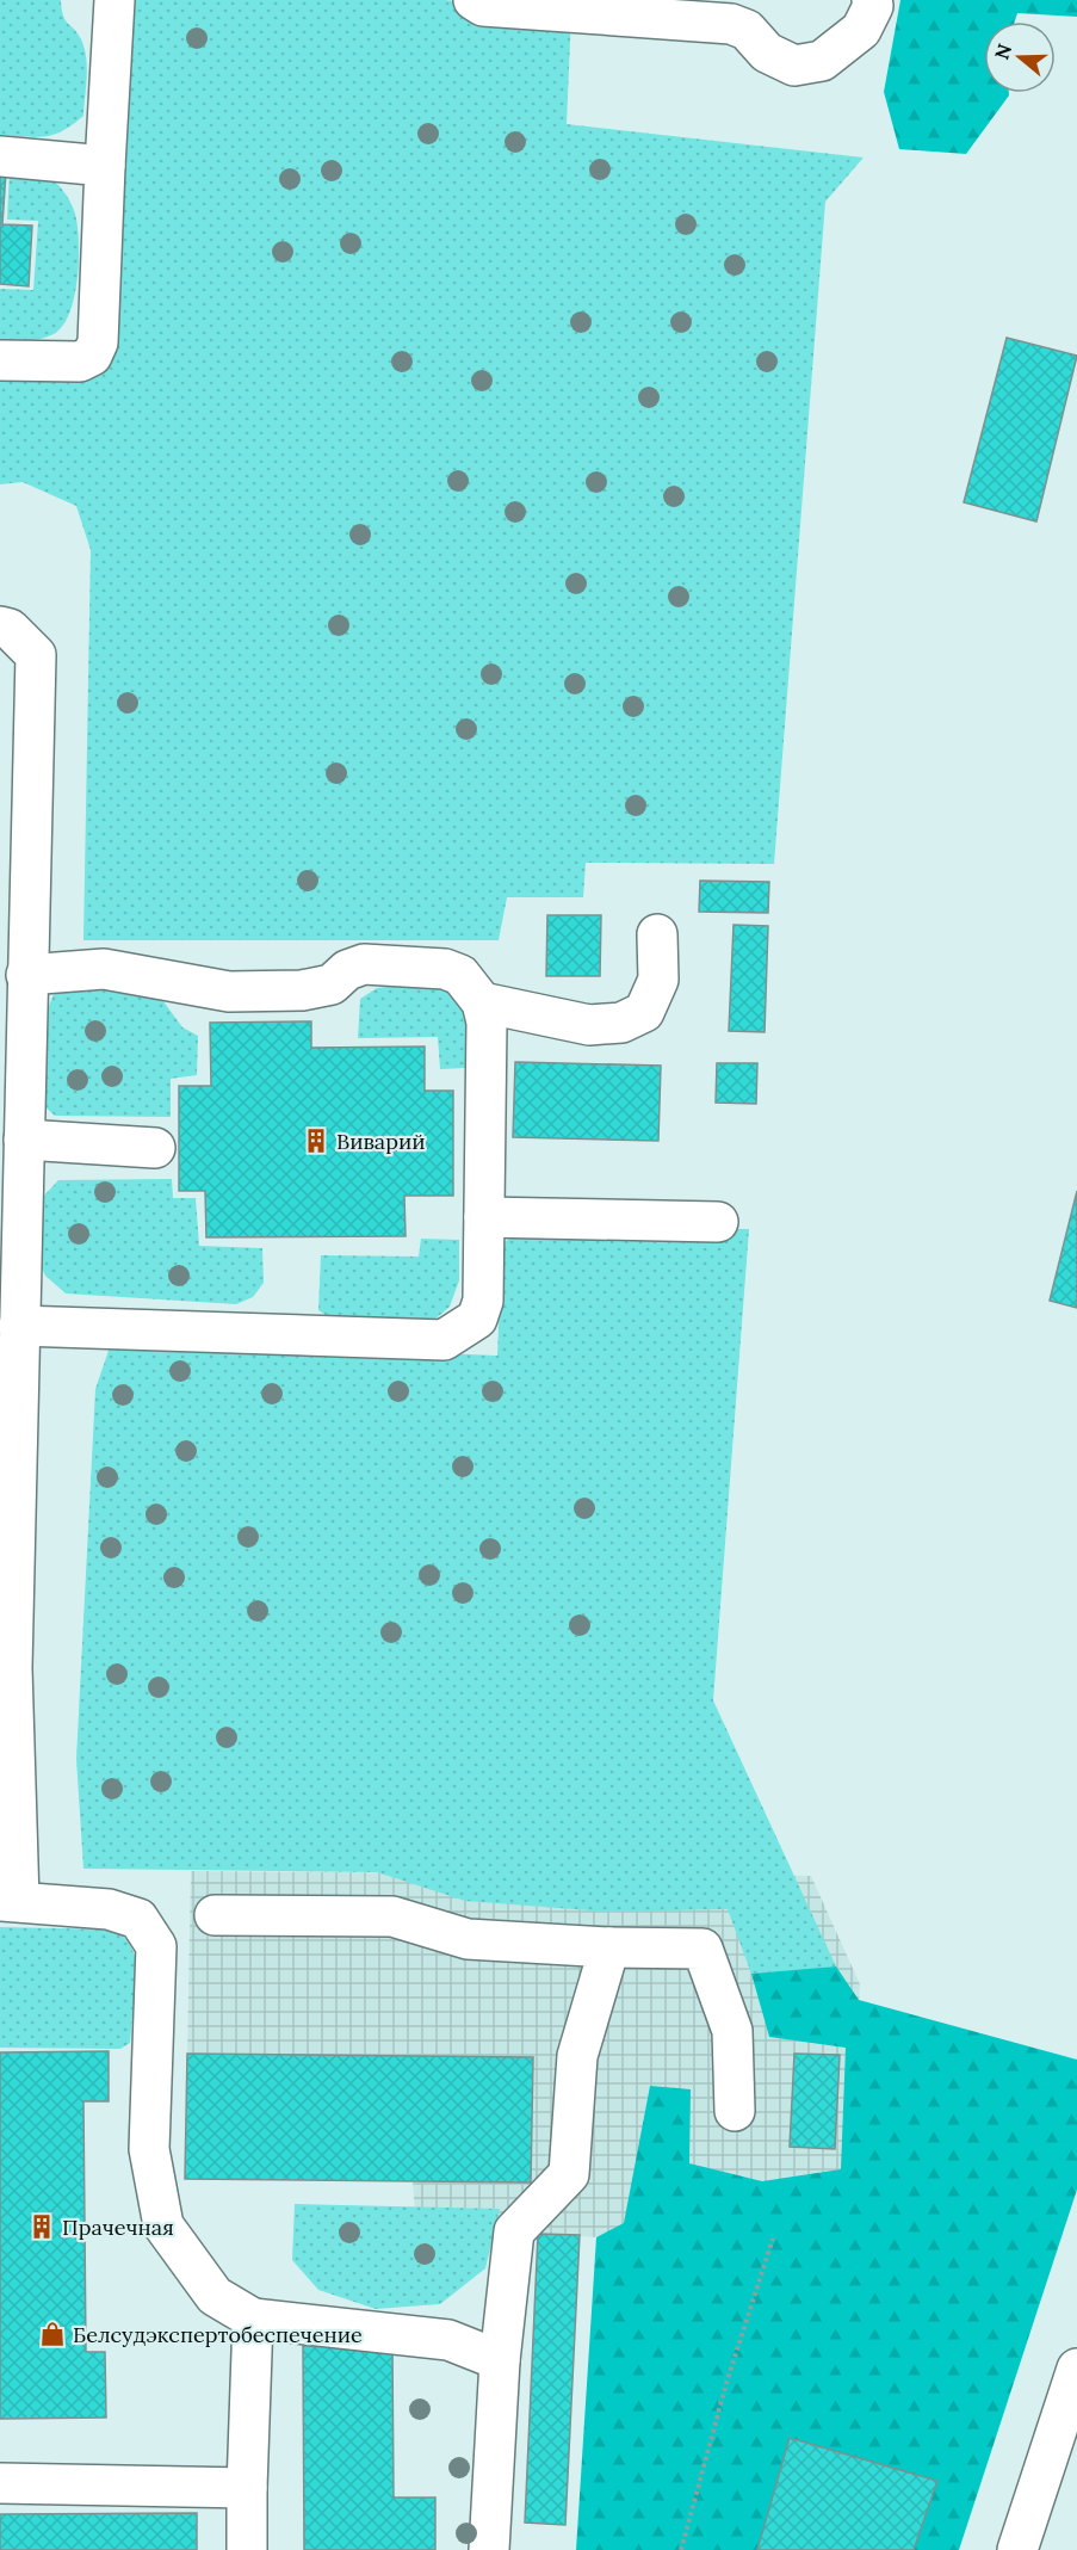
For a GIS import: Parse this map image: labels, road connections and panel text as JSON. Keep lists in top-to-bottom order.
{
  "places": {
    "building": ["Виварий", "Прачечная"],
    "shop": ["Белсудэкспертобеспечение"]
  },
  "north": "left"
}
